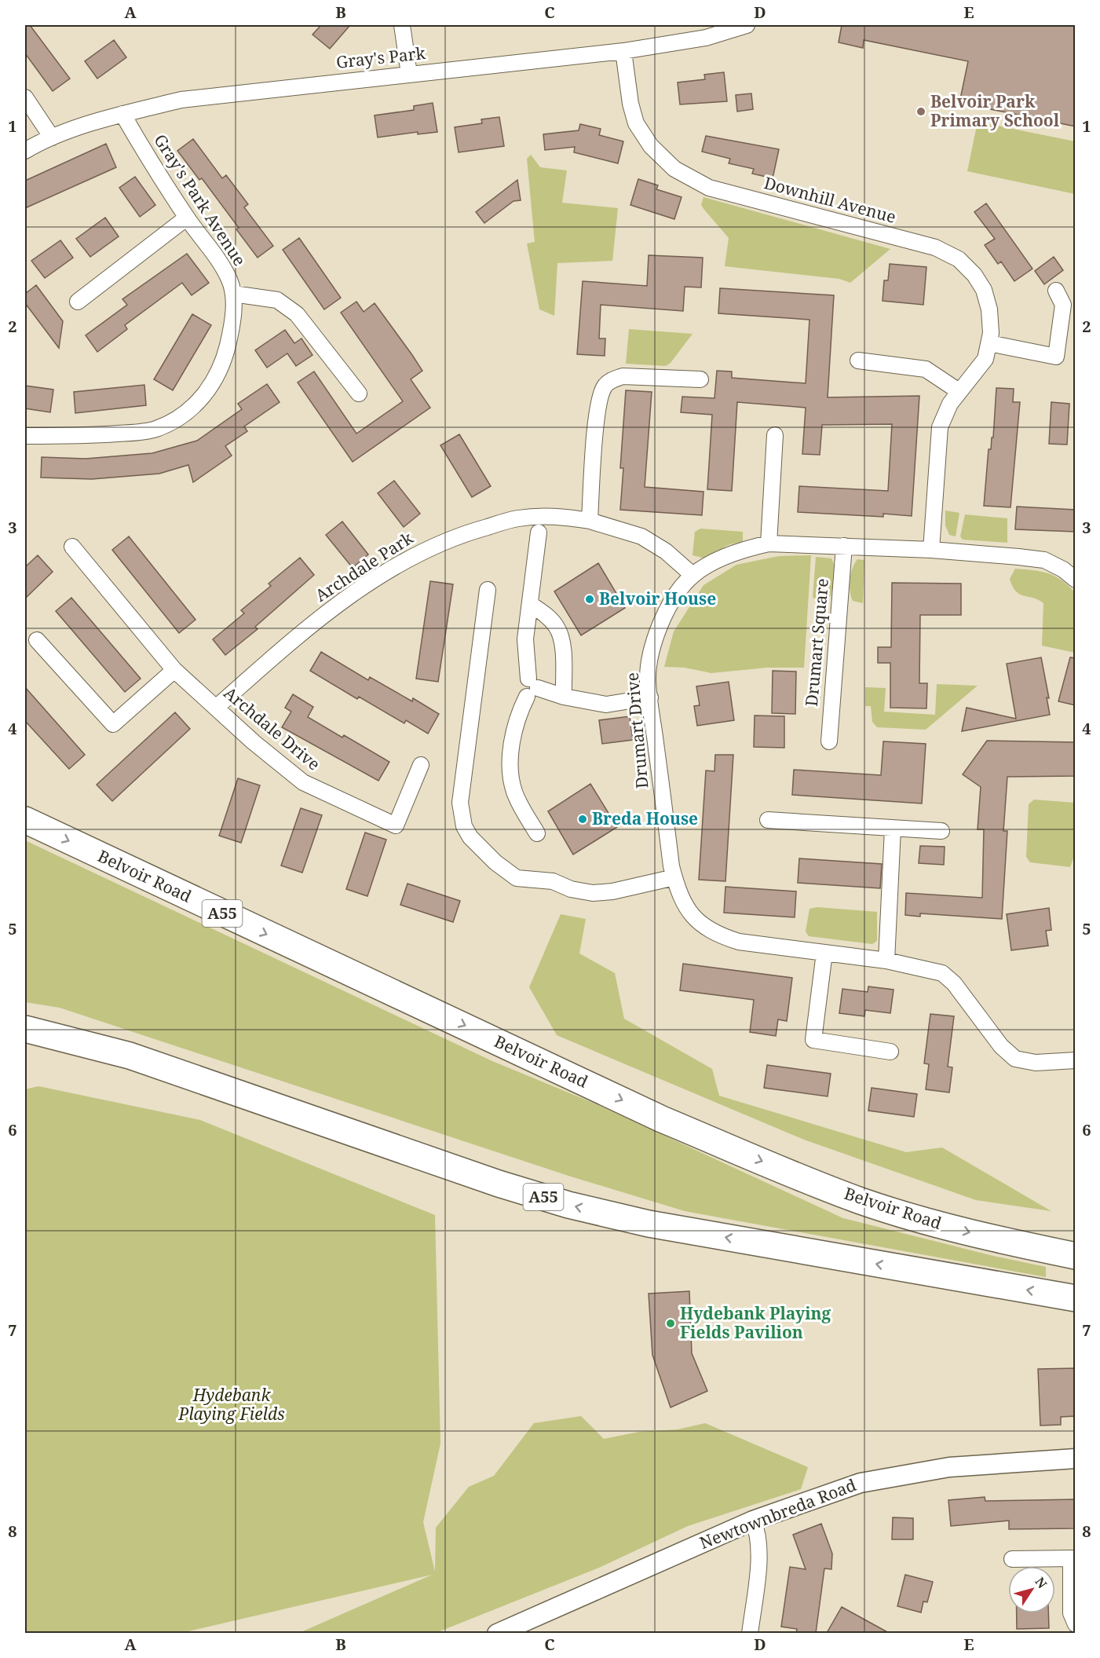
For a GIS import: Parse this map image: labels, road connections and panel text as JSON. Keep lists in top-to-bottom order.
{
  "streets": {
    "highway": ["Belvoir Road", "A55"],
    "street": [
      "Gray's Park",
      "Gray's Park Avenue",
      "Downhill Avenue",
      "Archdale Park",
      "Drumart Square",
      "Archdale Drive",
      "Drumart Drive",
      "Newtownbreda Road"
    ]
  },
  "crossings": [
    ["Gray's Park", "Gray's Park Avenue"],
    ["Gray's Park", "Downhill Avenue"],
    ["Downhill Avenue", "Drumart Drive"],
    ["Archdale Park", "Archdale Drive"],
    ["Archdale Park", "Drumart Drive"],
    ["Drumart Square", "Drumart Drive"]
  ],
  "parks": ["Hydebank Playing Fields"],
  "places": [
    "Belvoir Park Primary School",
    "Belvoir House",
    "Breda House",
    "Hydebank Playing Fields Pavilion"
  ],
  "north": "top right",
  "grid": {
    "columns": [
      "A",
      "B",
      "C",
      "D",
      "E"
    ],
    "rows": [
      "1",
      "2",
      "3",
      "4",
      "5",
      "6",
      "7",
      "8"
    ]
  }
}
